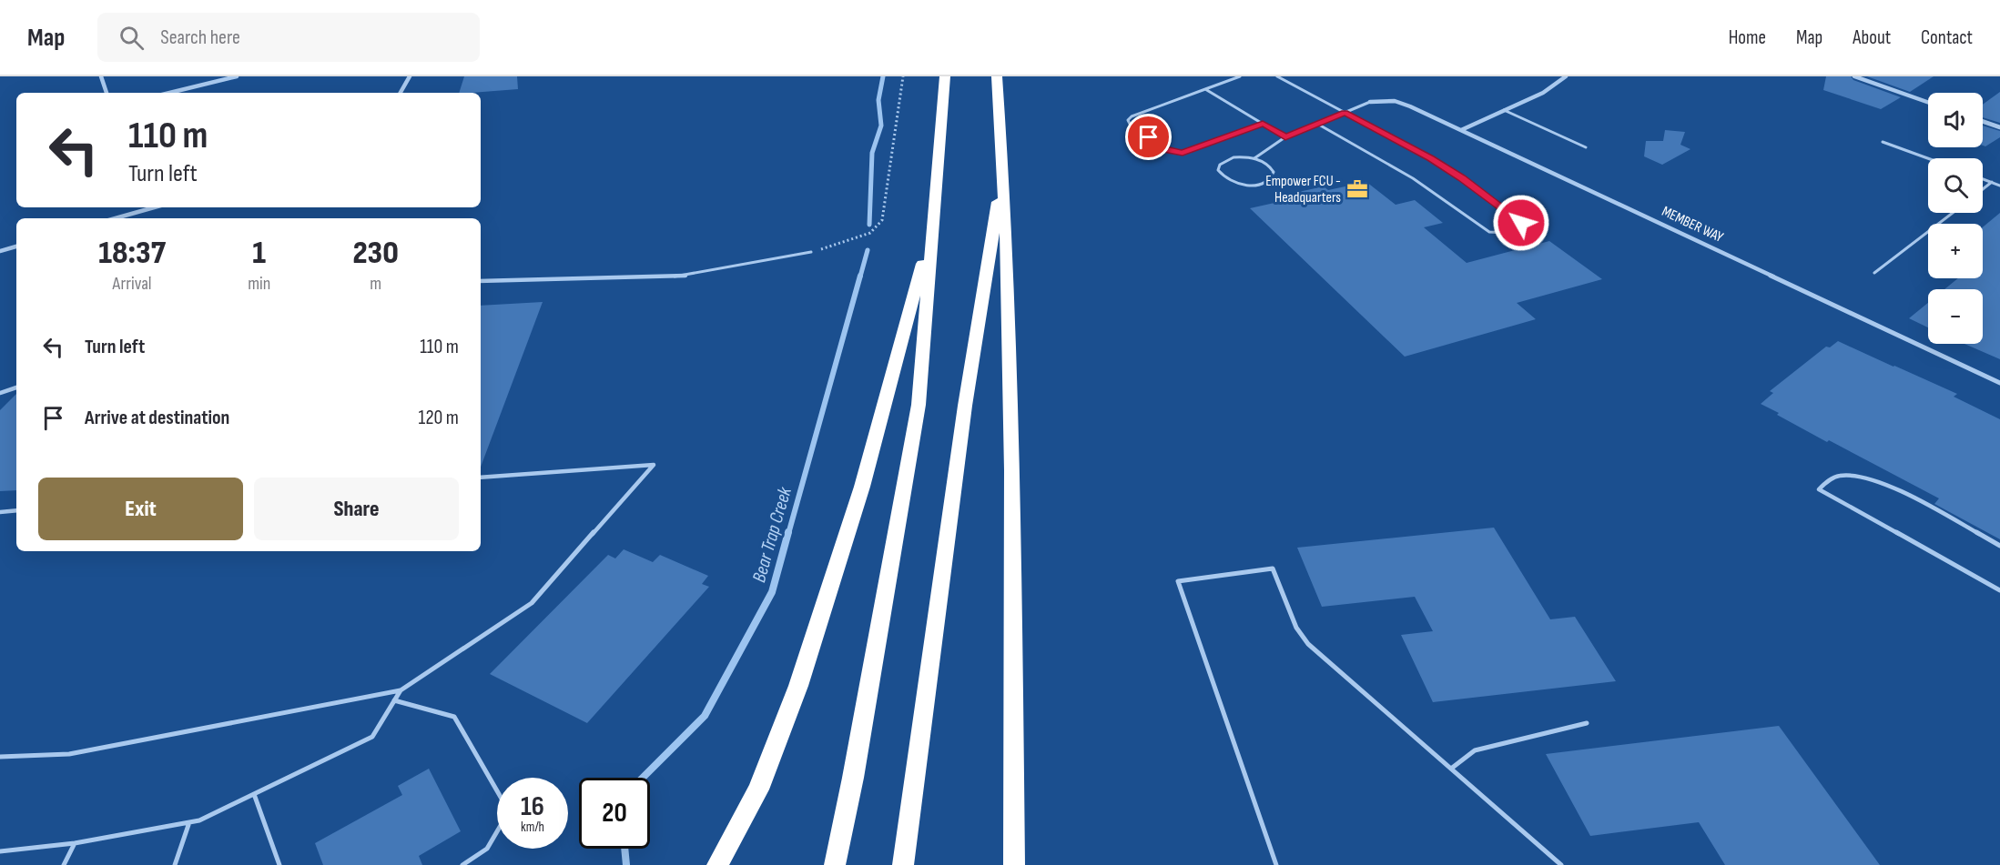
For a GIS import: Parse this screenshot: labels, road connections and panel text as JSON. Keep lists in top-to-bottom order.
{
  "streets": {
    "street": ["MEMBER WAY"]
  },
  "water": ["Bear Trap Creek"],
  "places": {
    "office": ["Empower FCU - Headquarters"]
  },
  "page": {
    "header": "Map",
    "search": "Search here",
    "nav": [
      "Home",
      "Map",
      "About",
      "Contact"
    ],
    "map_buttons": ["+", "−"],
    "turn": ["110 m", "Turn left"],
    "eta": [
      "18:37",
      "Arrival",
      "1",
      "min",
      "230",
      "m"
    ],
    "list": [
      {
        "name": "Turn left",
        "value": "110 m"
      },
      {
        "name": "Arrive at destination",
        "value": "120 m"
      }
    ],
    "buttons": ["Exit", "Share"],
    "speed": "16 km/h",
    "limit": "20"
  }
}
